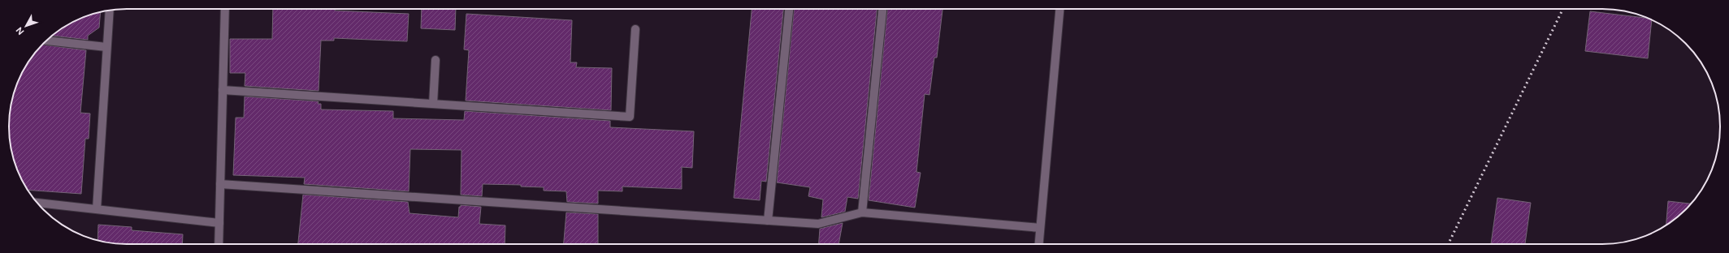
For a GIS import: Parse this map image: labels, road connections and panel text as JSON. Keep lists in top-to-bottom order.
{
  "north": "bottom left"
}
